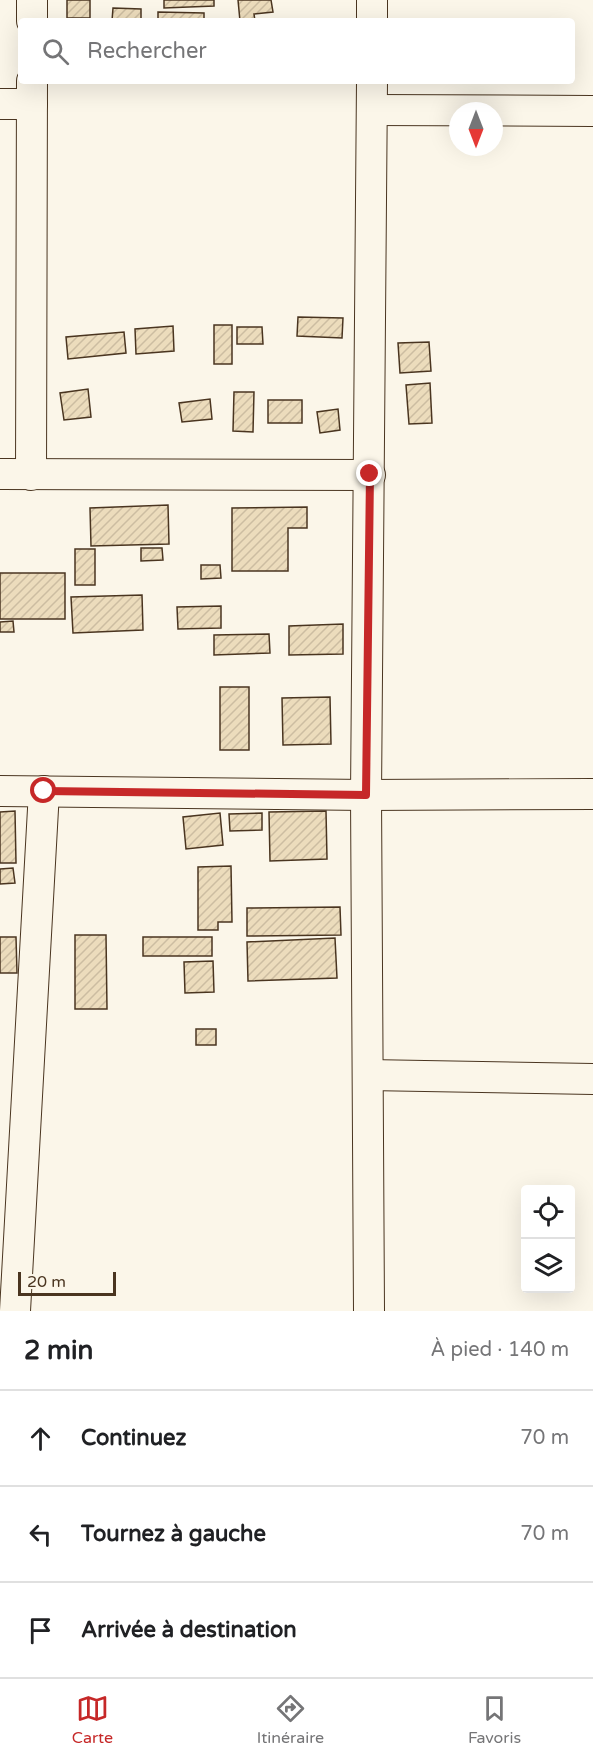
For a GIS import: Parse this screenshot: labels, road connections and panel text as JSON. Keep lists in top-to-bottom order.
{
  "scale_bar": "20 m",
  "north": "bottom",
  "page": {
    "search": "Rechercher",
    "scale": "20 m",
    "heading": ["2 min", "À pied · 140 m"],
    "list": [
      ["Continuez", "70 m"],
      ["Tournez à gauche", "70 m"],
      "Arrivée à destination"
    ],
    "nav": ["Carte", "Itinéraire", "Favoris"]
  }
}
